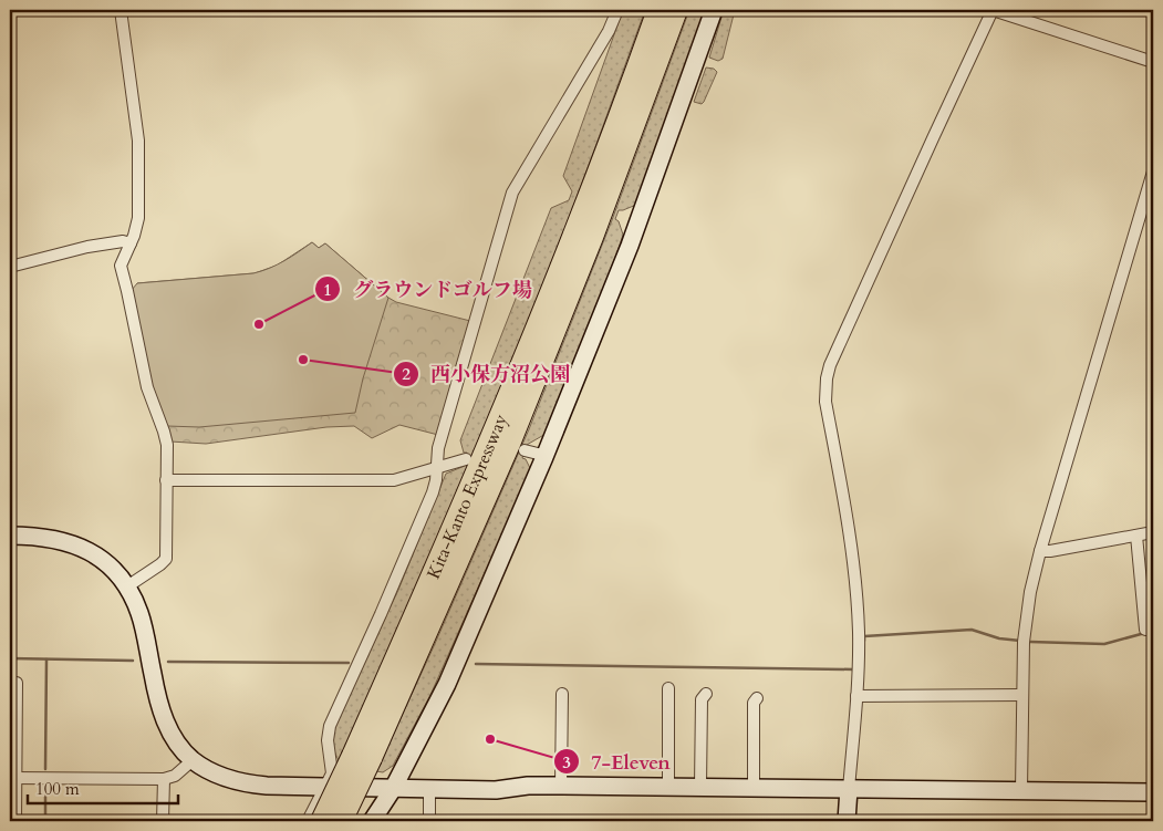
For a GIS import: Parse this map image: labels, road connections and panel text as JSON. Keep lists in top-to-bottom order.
{
  "streets": {
    "highway": ["Kita-Kanto Expressway"]
  },
  "places": ["グラウンドゴルフ場", "西小保方沼公園", "7-Eleven"],
  "scale_bar": "100 m"
}
